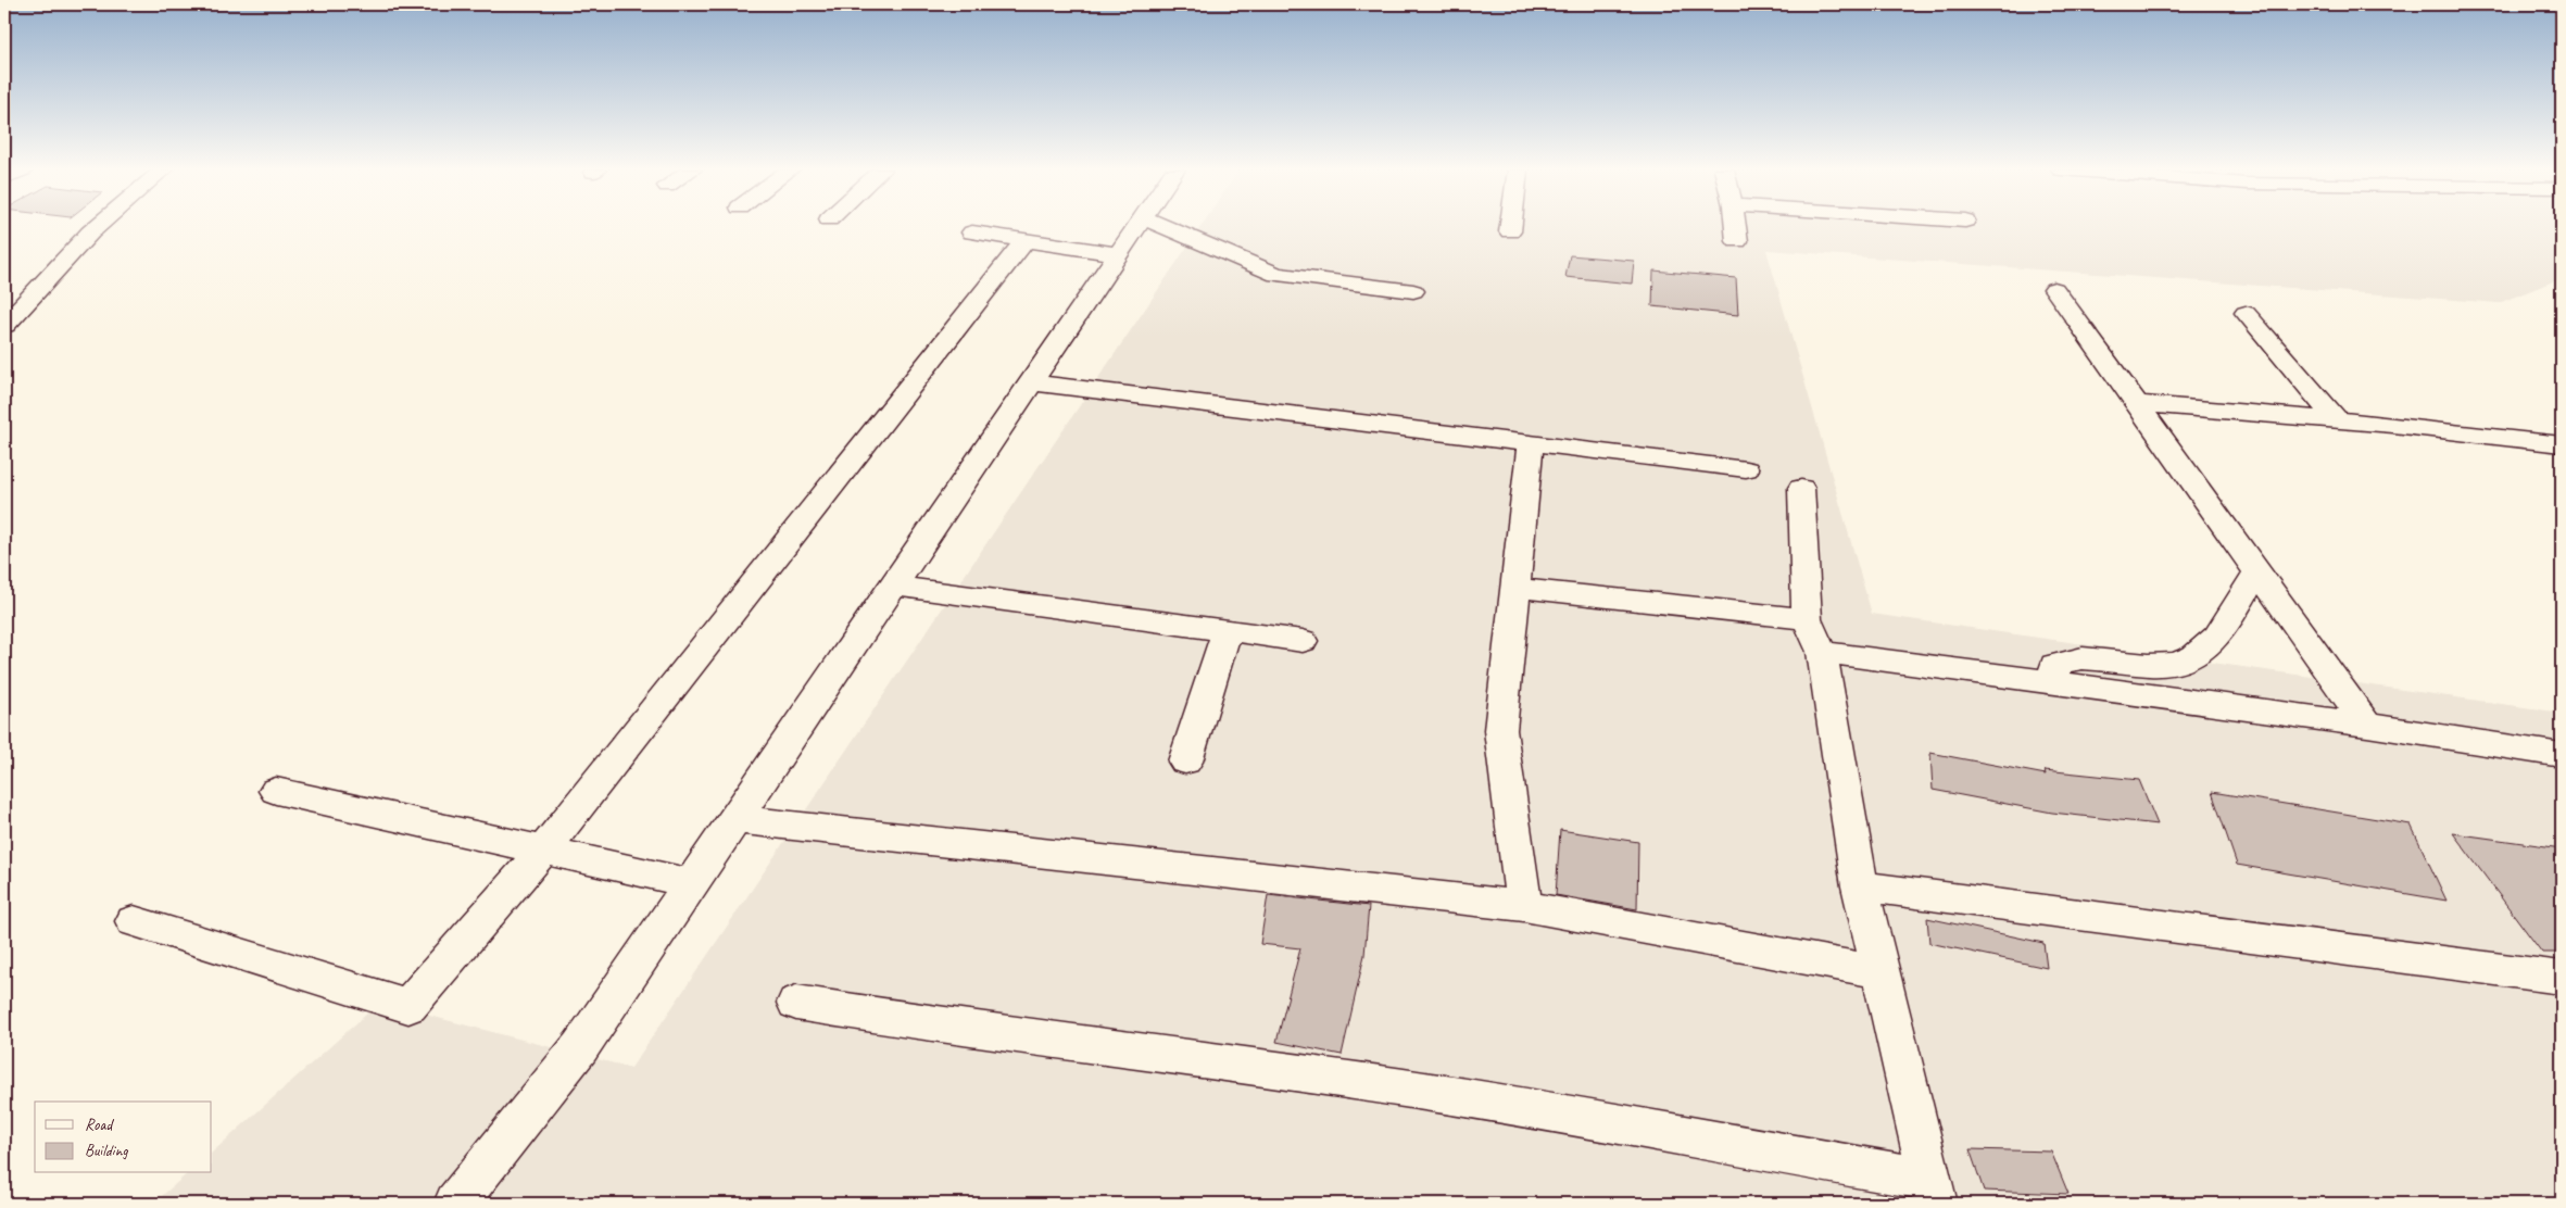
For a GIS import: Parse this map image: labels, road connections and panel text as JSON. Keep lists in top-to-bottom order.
{
  "legend": ["Road", "Building"]
}
